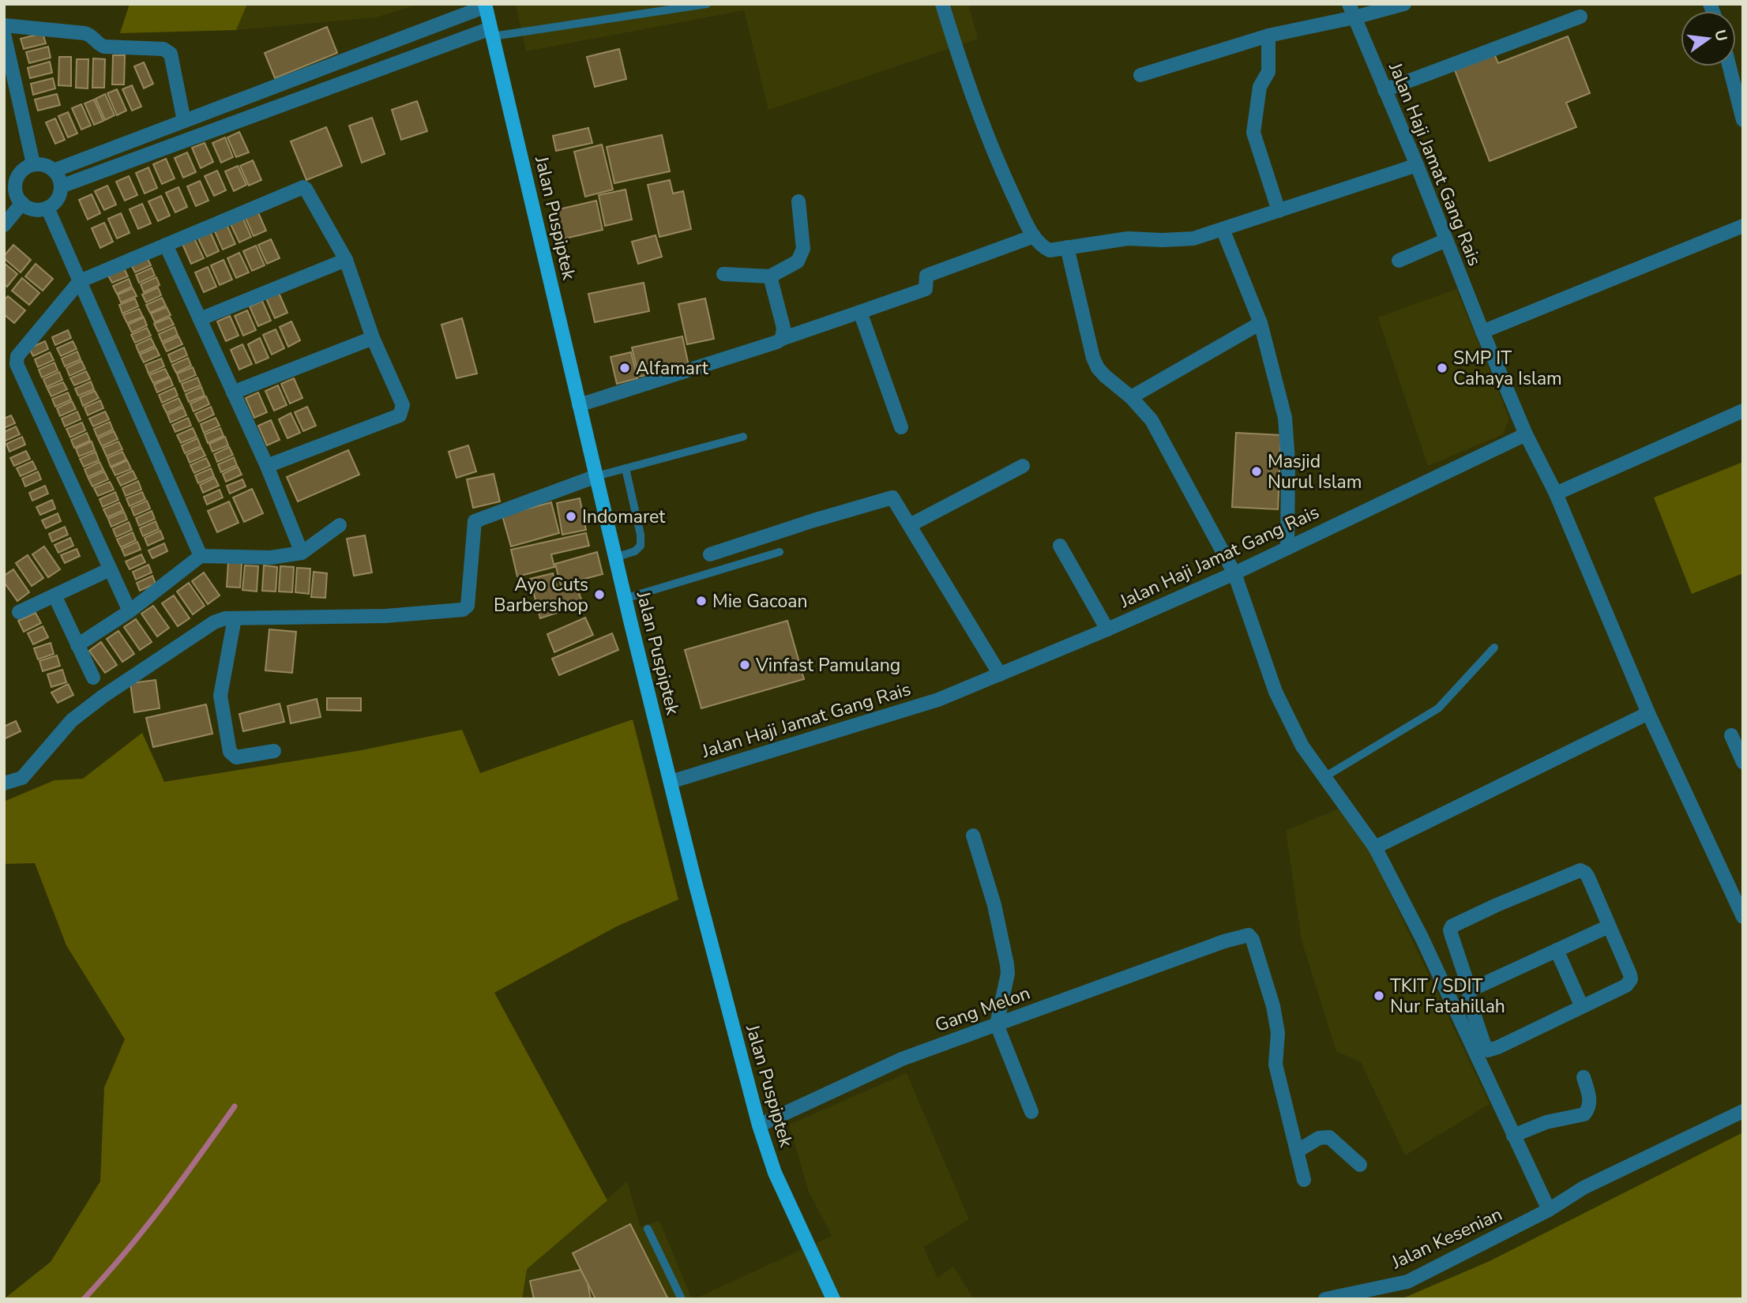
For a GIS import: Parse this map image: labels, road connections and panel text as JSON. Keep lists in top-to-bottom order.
{
  "streets": {
    "main road": ["Jalan Puspiptek"],
    "street": ["Jalan Haji Jamat Gang Rais", "Gang Melon", "Jalan Kesenian"]
  },
  "crossings": [
    ["Jalan Haji Jamat Gang Rais", "Jalan Puspiptek"],
    ["Jalan Puspiptek", "Gang Melon"]
  ],
  "places": [
    "Alfamart",
    "SMP IT Cahaya Islam",
    "Masjid Nurul Islam",
    "Indomaret",
    "Ayo Cuts Barbershop",
    "Mie Gacoan",
    "Vinfast Pamulang",
    "TKIT / SDIT Nur Fatahillah"
  ],
  "north": "right"
}
